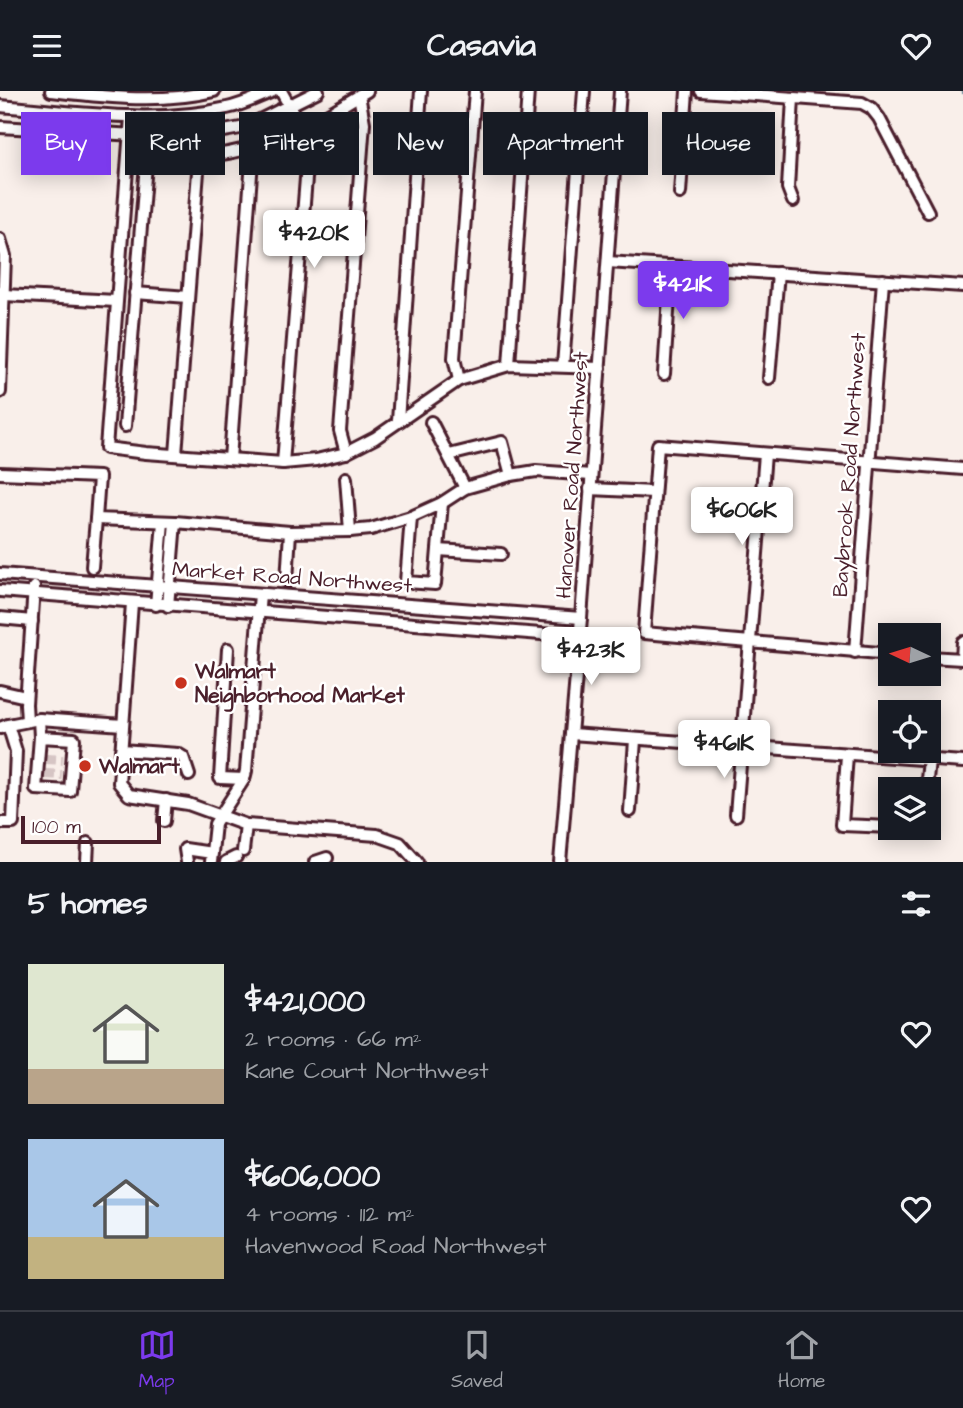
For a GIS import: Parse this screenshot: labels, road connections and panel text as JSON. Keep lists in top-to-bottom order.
{
  "streets": {
    "street": ["Baybrook Road Northwest", "Hanover Road Northwest", "Market Road Northwest"]
  },
  "crossings": [
    ["Hanover Road Northwest", "Market Road Northwest"]
  ],
  "places": ["Walmart Neighborhood Market", "Walmart"],
  "scale_bar": "100 m",
  "north": "left",
  "page": {
    "header": "Casavia",
    "chip": [
      "Buy",
      "Rent",
      "Filters",
      "New",
      "Apartment",
      "House"
    ],
    "price": [
      "$420K",
      "$421K",
      "$606K",
      "$423K",
      "$461K"
    ],
    "scale": "100 m",
    "heading": "5 homes",
    "list": [
      {
        "name": "$421,000",
        "note": "2 rooms · 66 m² · Kane Court Northwest"
      },
      {
        "name": "$606,000",
        "note": "4 rooms · 112 m² · Havenwood Road Northwest"
      }
    ],
    "tabs": ["Map", "Saved", "Home"]
  }
}
